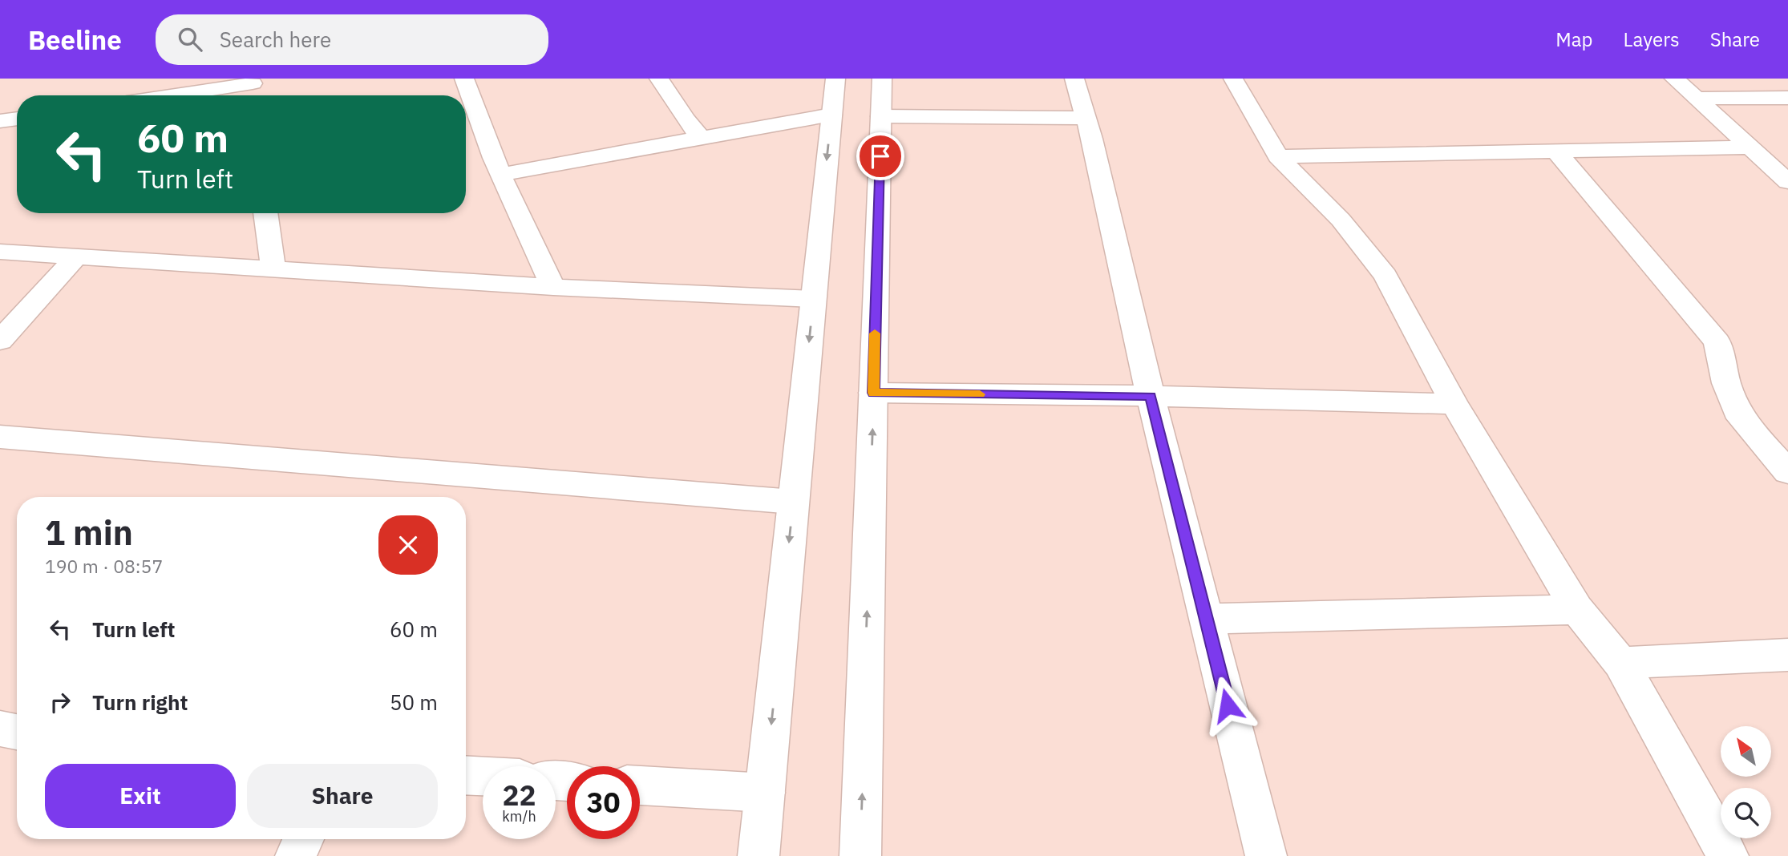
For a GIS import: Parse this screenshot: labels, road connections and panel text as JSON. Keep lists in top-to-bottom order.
{
  "north": "top left",
  "page": {
    "header": "Beeline",
    "search": "Search here",
    "nav": ["Map", "Layers", "Share"],
    "turn": ["60 m", "Turn left"],
    "heading": ["1 min", "190 m · 08:57"],
    "list": [
      {
        "name": "Turn left",
        "value": "60 m"
      },
      {
        "name": "Turn right",
        "value": "50 m"
      }
    ],
    "buttons": ["Exit", "Share"],
    "speed": "22 km/h",
    "limit": "30"
  }
}
